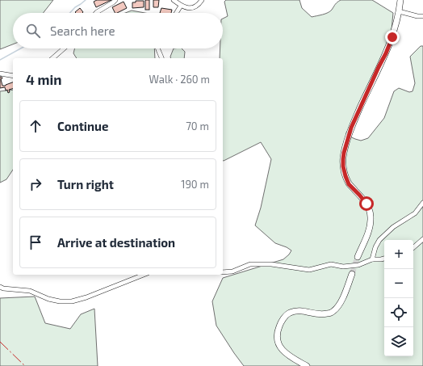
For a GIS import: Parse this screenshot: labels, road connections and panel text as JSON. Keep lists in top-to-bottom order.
{
  "page": {
    "search": "Search here",
    "heading": ["4 min", "Walk · 260 m"],
    "list": [
      ["Continue", "70 m"],
      ["Turn right", "190 m"],
      "Arrive at destination"
    ],
    "map_buttons": ["+", "−"]
  }
}
